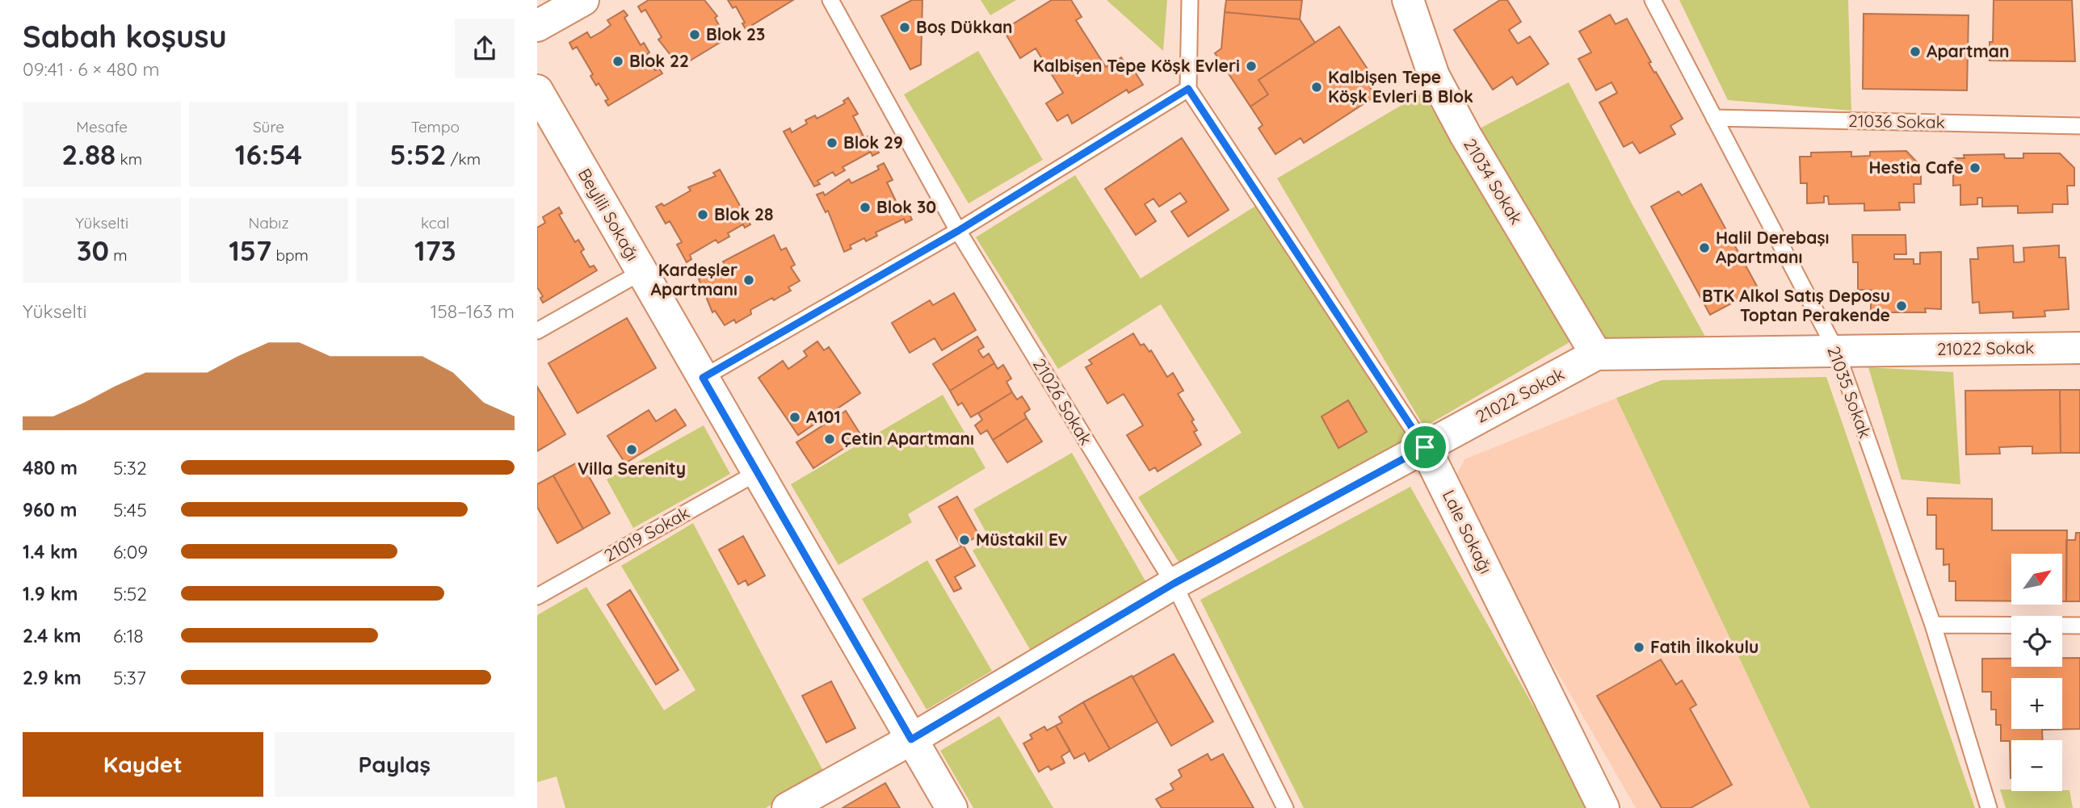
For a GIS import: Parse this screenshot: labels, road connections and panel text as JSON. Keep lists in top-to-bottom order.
{
  "streets": {
    "street": [
      "21034 Sokak",
      "Beylili Sokağı",
      "21022 Sokak",
      "Lale Sokağı"
    ],
    "lane": [
      "21036 Sokak",
      "21035 Sokak",
      "21026 Sokak",
      "21019 Sokak"
    ]
  },
  "crossings": [
    ["21036 Sokak", "21035 Sokak"],
    ["21034 Sokak", "21022 Sokak"],
    ["Beylili Sokağı", "21022 Sokak"],
    ["Beylili Sokağı", "21019 Sokak"],
    ["21022 Sokak", "21035 Sokak"],
    ["21022 Sokak", "21026 Sokak"],
    ["21022 Sokak", "Lale Sokağı"]
  ],
  "places": [
    "Boş Dükkan",
    "Blok 23",
    "Apartman",
    "Blok 22",
    "Kalbişen Tepe Köşk Evleri",
    "Kalbişen Tepe Köşk Evleri B Blok",
    "Blok 29",
    "Hestia Cafe",
    "Blok 30",
    "Blok 28",
    "Halil Derebaşı Apartmanı",
    "Kardeşler Apartmanı",
    "BTK Alkol Satış Deposu Toptan Perakende",
    "A101",
    "Çetin Apartmanı",
    "Villa Serenity",
    "Müstakil Ev",
    "Fatih İlkokulu"
  ],
  "north": "top right",
  "page": {
    "heading": ["Sabah koşusu", "09:41 · 6 × 480 m"],
    "stats": [
      ["Mesafe", "2.88 km"],
      ["Süre", "16:54"],
      ["Tempo", "5:52 /km"],
      ["Yükselti", "30 m"],
      ["Nabız", "157 bpm"],
      ["kcal", "173"]
    ],
    "chart": ["Yükselti", "158–163 m"],
    "list": [
      {
        "name": "480 m",
        "note": "5:32"
      },
      {
        "name": "960 m",
        "note": "5:45"
      },
      {
        "name": "1.4 km",
        "note": "6:09"
      },
      {
        "name": "1.9 km",
        "note": "5:52"
      },
      {
        "name": "2.4 km",
        "note": "6:18"
      },
      {
        "name": "2.9 km",
        "note": "5:37"
      }
    ],
    "map_buttons": ["+", "−"],
    "buttons": ["Kaydet", "Paylaş"]
  }
}
